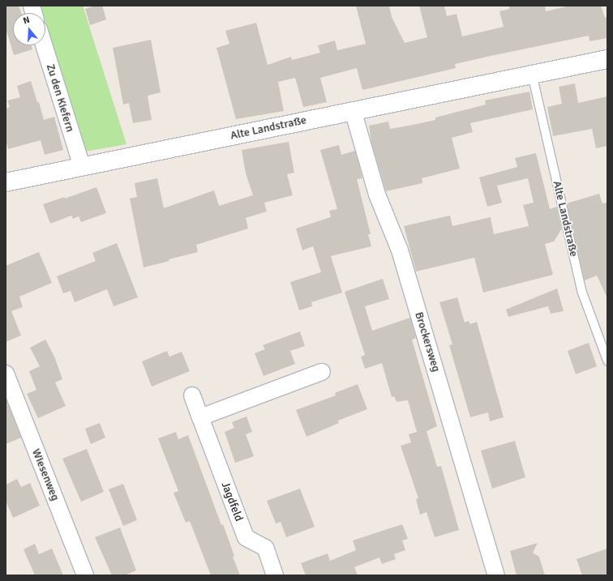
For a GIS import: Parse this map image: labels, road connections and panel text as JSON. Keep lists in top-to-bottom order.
{
  "streets": {
    "main road": ["Alte Landstraße"],
    "street": [
      "Zu den Kiefern",
      "Brockersweg",
      "Wiesenweg",
      "Jagdfeld"
    ]
  },
  "crossings": [
    ["Zu den Kiefern", "Alte Landstraße"],
    ["Alte Landstraße", "Brockersweg"]
  ],
  "north": "top"
}
